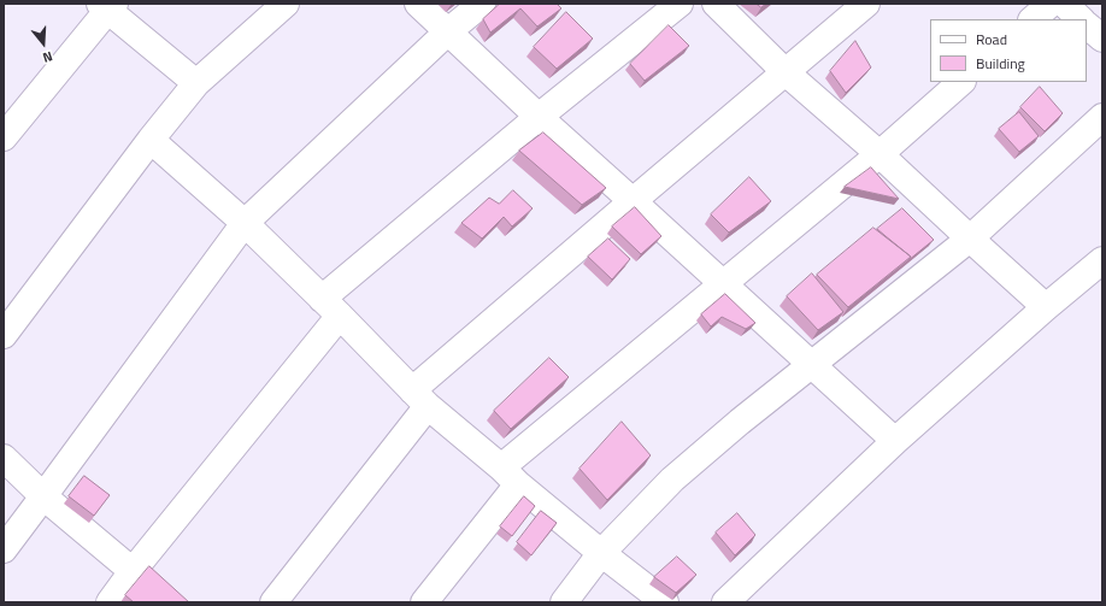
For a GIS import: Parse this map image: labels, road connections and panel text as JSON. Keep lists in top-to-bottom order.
{
  "legend": ["Road", "Building"],
  "north": "bottom"
}
